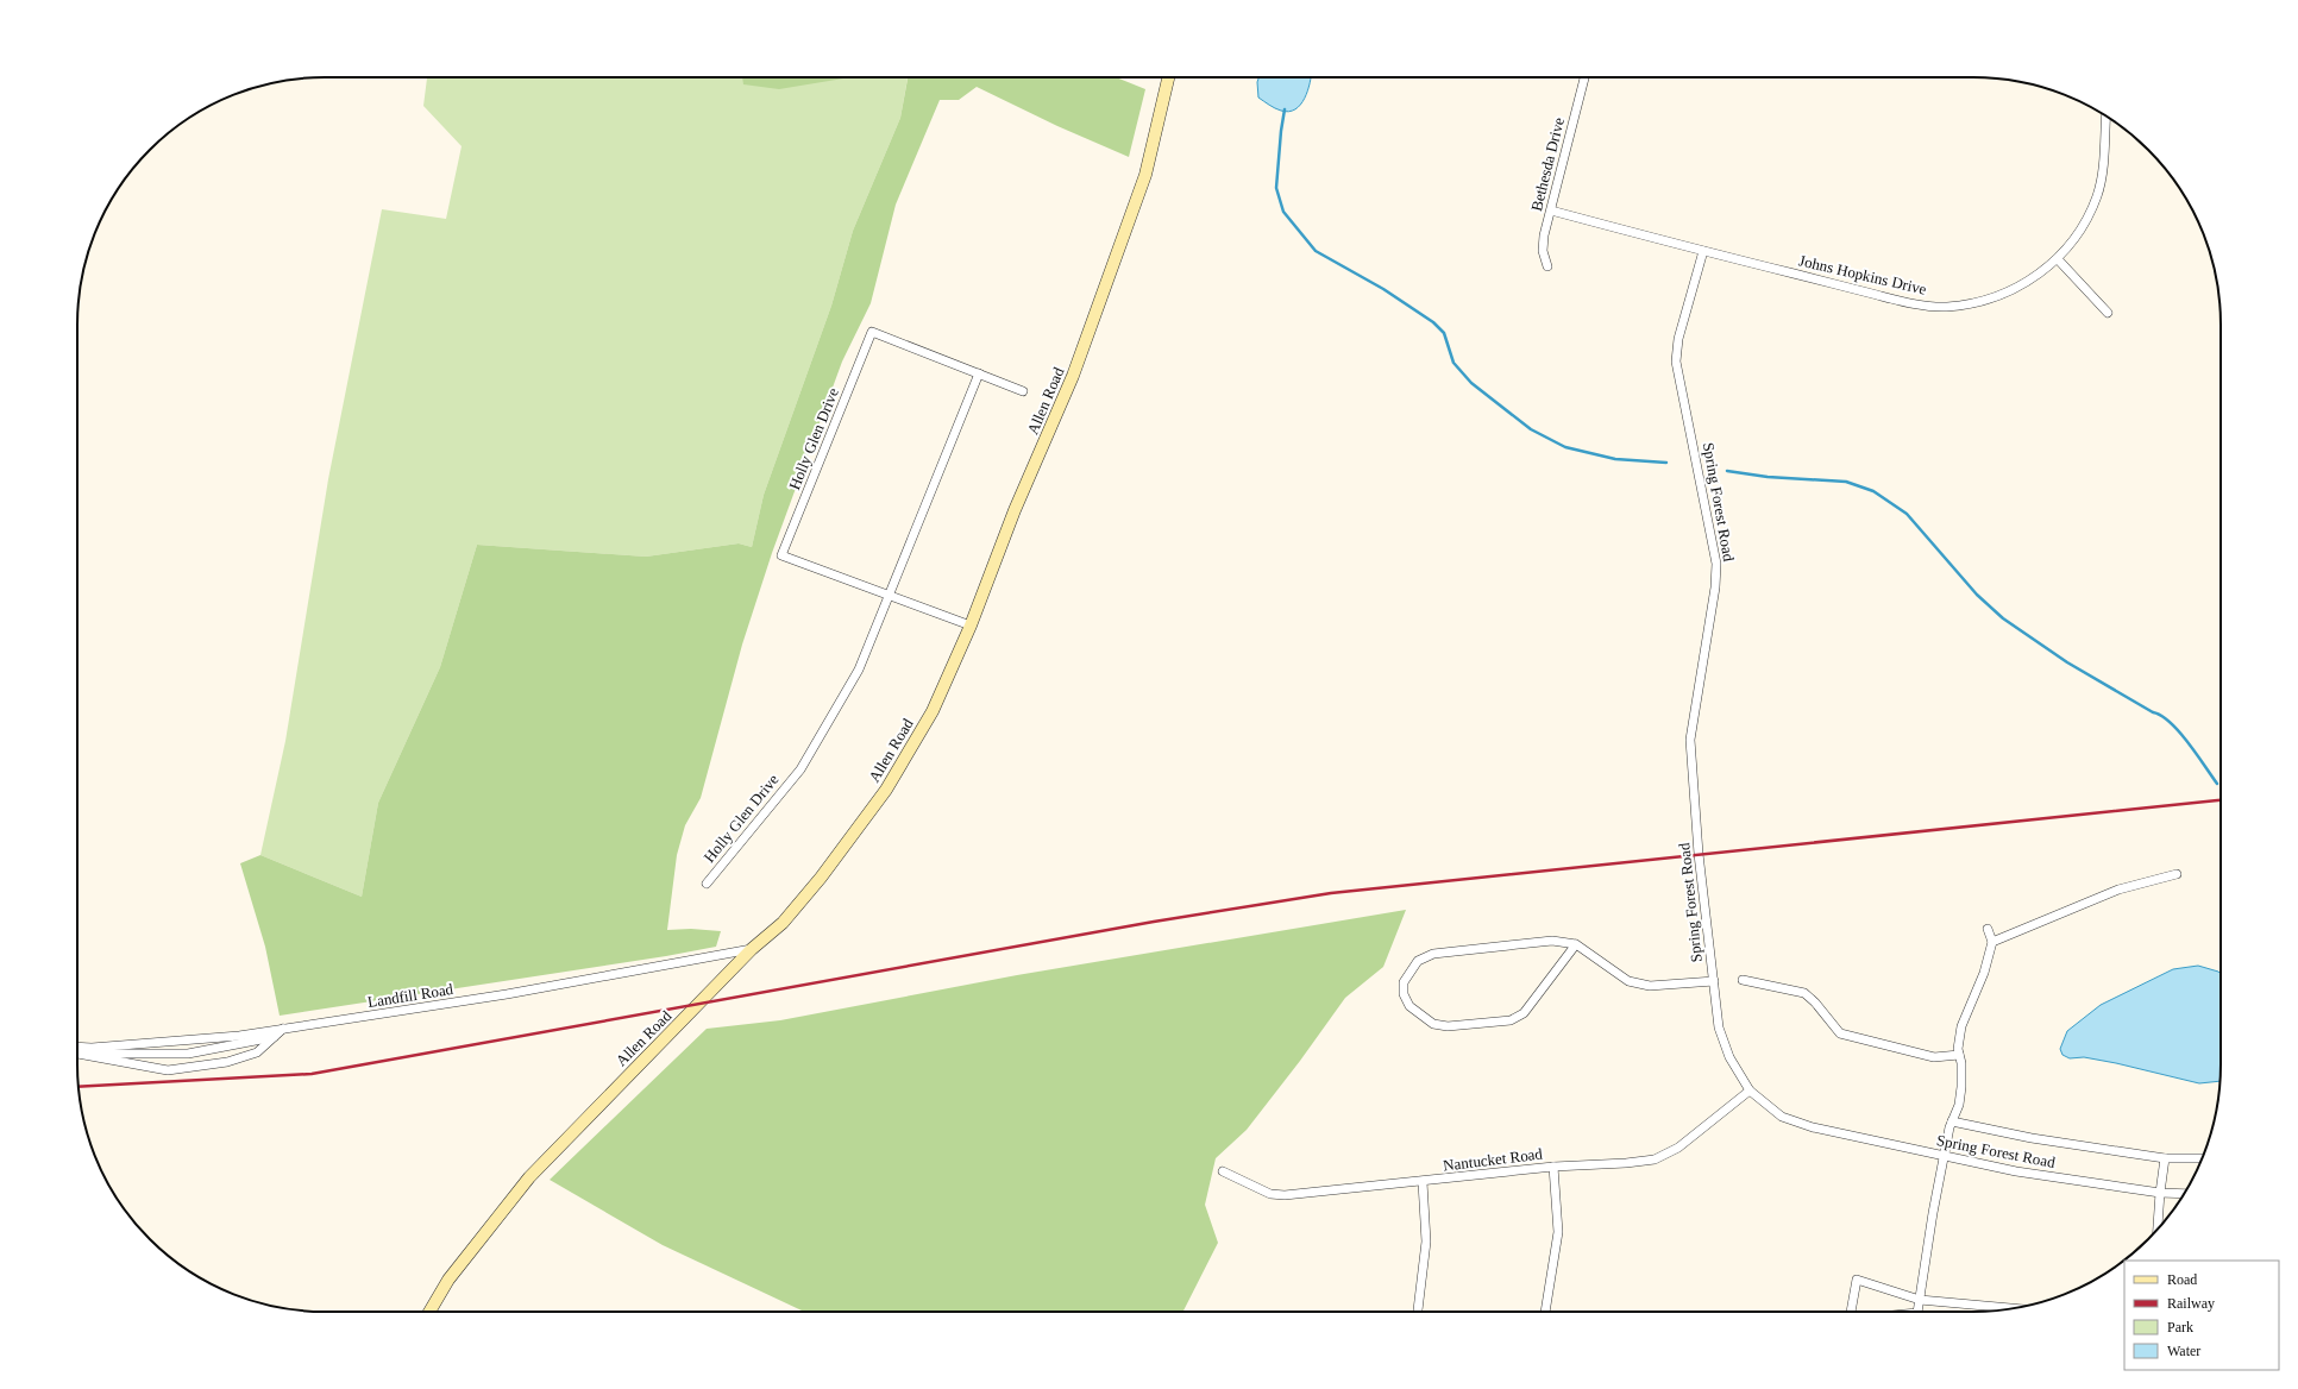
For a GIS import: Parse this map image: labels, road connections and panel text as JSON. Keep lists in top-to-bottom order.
{
  "streets": {
    "main road": ["Allen Road"],
    "street": [
      "Bethesda Drive",
      "Johns Hopkins Drive",
      "Holly Glen Drive",
      "Spring Forest Road",
      "Landfill Road",
      "Nantucket Road"
    ]
  },
  "crossings": [
    ["Bethesda Drive", "Johns Hopkins Drive"],
    ["Johns Hopkins Drive", "Spring Forest Road"],
    ["Allen Road", "Holly Glen Drive"],
    ["Allen Road", "Landfill Road"],
    ["Spring Forest Road", "Nantucket Road"]
  ],
  "legend": [
    "Road",
    "Railway",
    "Park",
    "Water"
  ]
}
